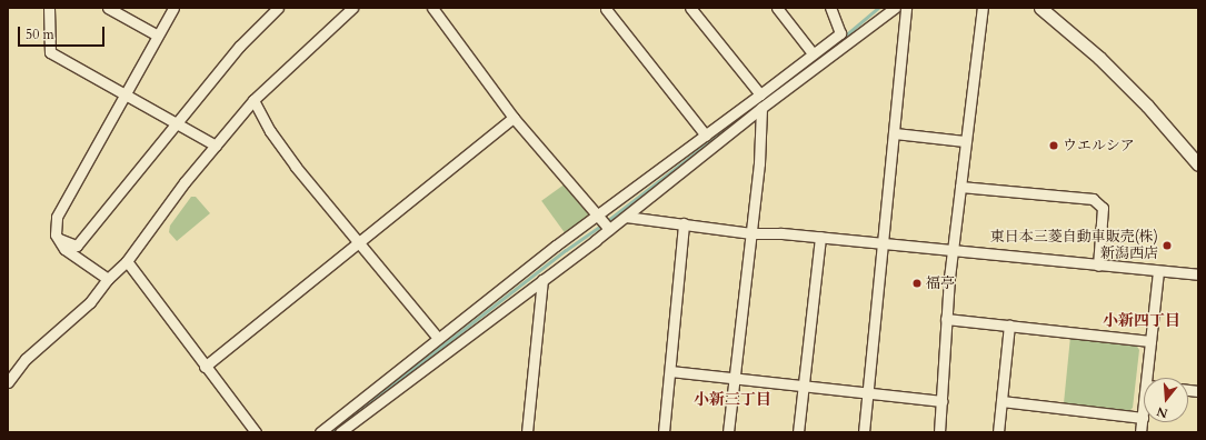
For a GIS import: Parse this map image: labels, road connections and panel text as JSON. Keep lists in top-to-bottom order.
{
  "districts": ["小新四丁目", "小新三丁目"],
  "places": ["ウエルシア", "東日本三菱自動車販売(株) 新潟西店", "福亭"],
  "scale_bar": "50 m",
  "north": "bottom"
}
